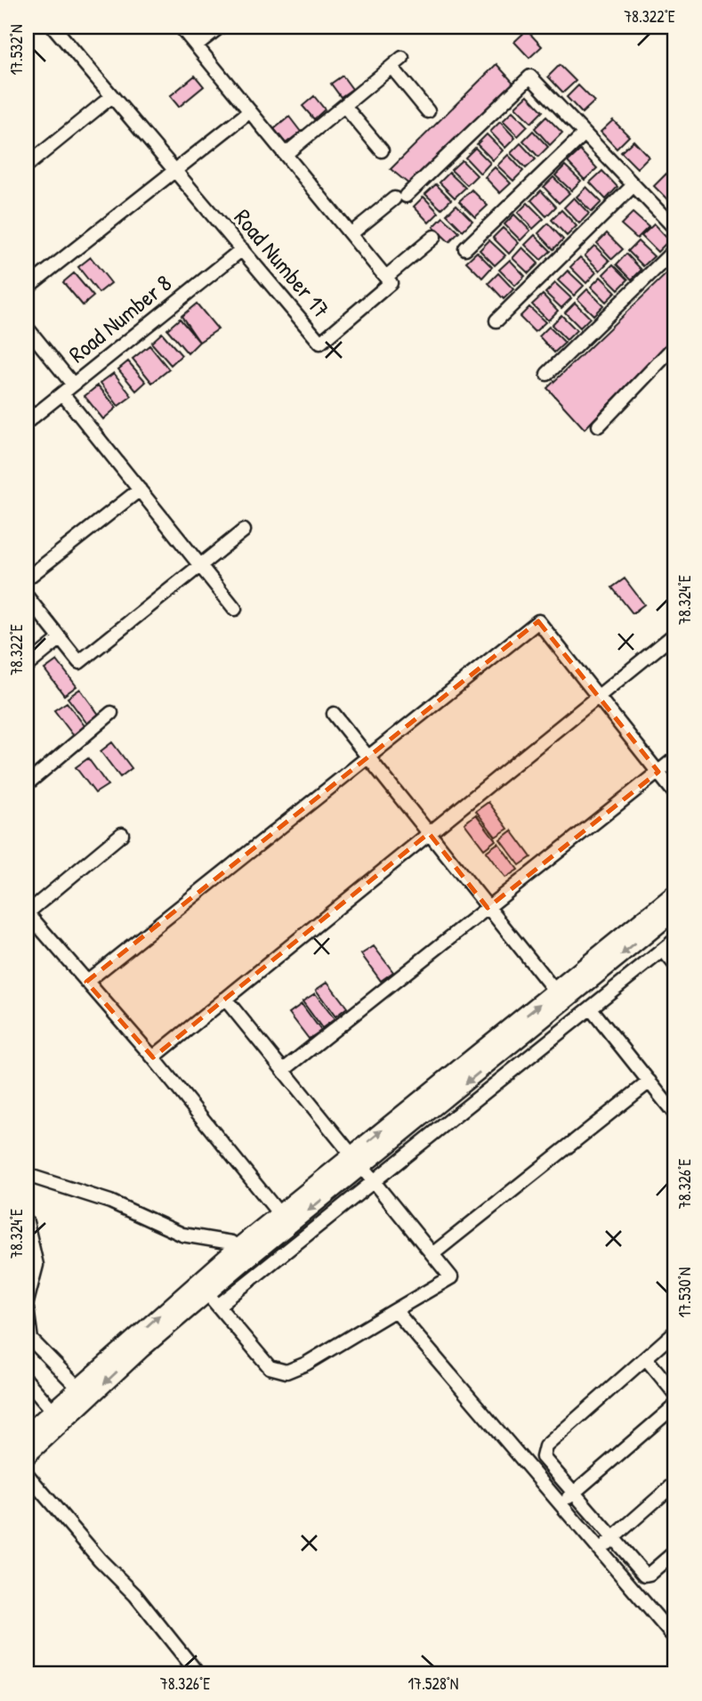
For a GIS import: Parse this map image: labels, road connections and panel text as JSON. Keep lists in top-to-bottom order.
{
  "streets": {
    "street": ["Road Number 17", "Road Number 8"]
  },
  "crossings": [
    ["Road Number 17", "Road Number 8"]
  ],
  "coordinates": [
    "78.322°E",
    "17.532°N",
    "78.324°E",
    "78.326°E",
    "17.530°N",
    "17.528°N"
  ]
}
